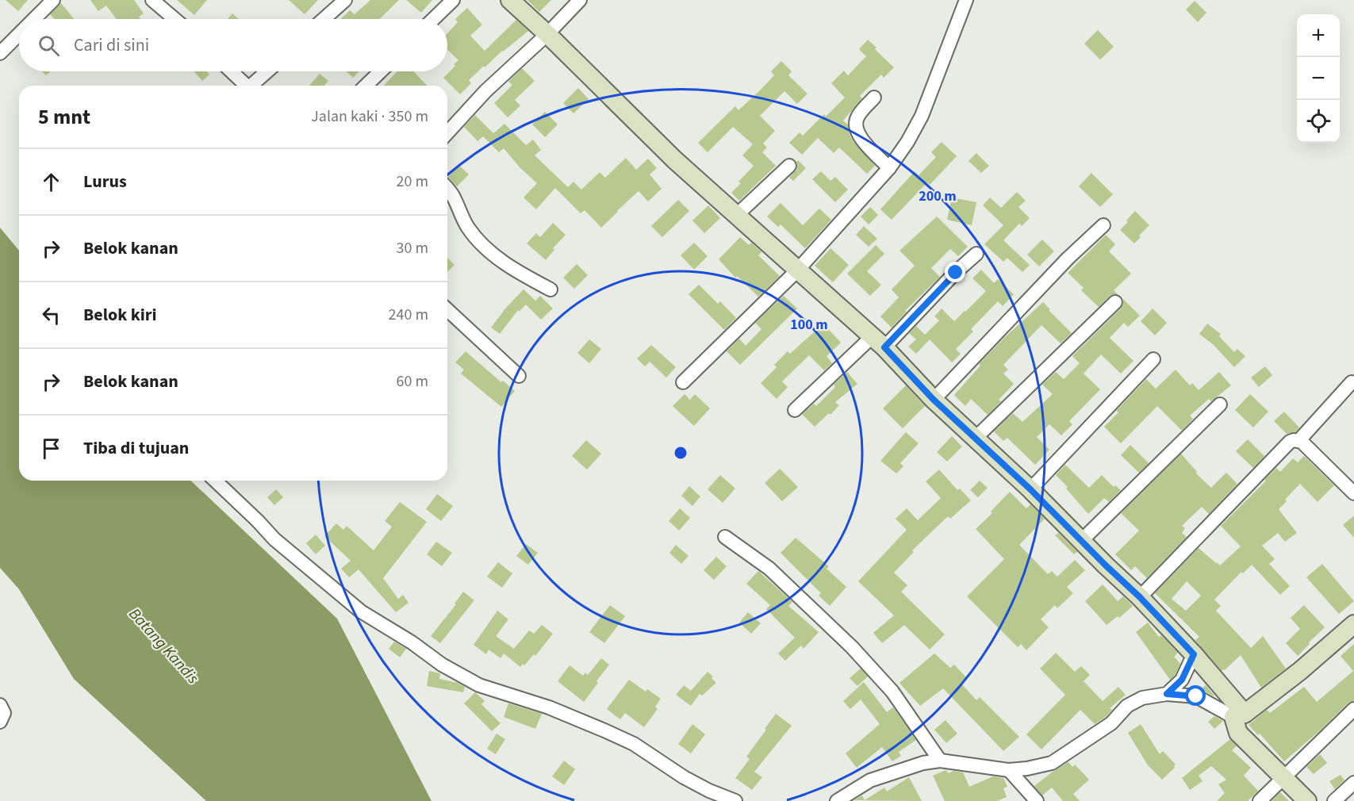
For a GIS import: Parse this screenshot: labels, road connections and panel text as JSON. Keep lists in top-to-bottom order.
{
  "water": ["Batang Kandis"],
  "page": {
    "map_buttons": ["+", "−"],
    "search": "Cari di sini",
    "heading": ["5 mnt", "Jalan kaki · 350 m"],
    "list": [
      ["Lurus", "20 m"],
      ["Belok kanan", "30 m"],
      ["Belok kiri", "240 m"],
      ["Belok kanan", "60 m"],
      "Tiba di tujuan"
    ]
  },
  "rings": ["200 m", "100 m"]
}
